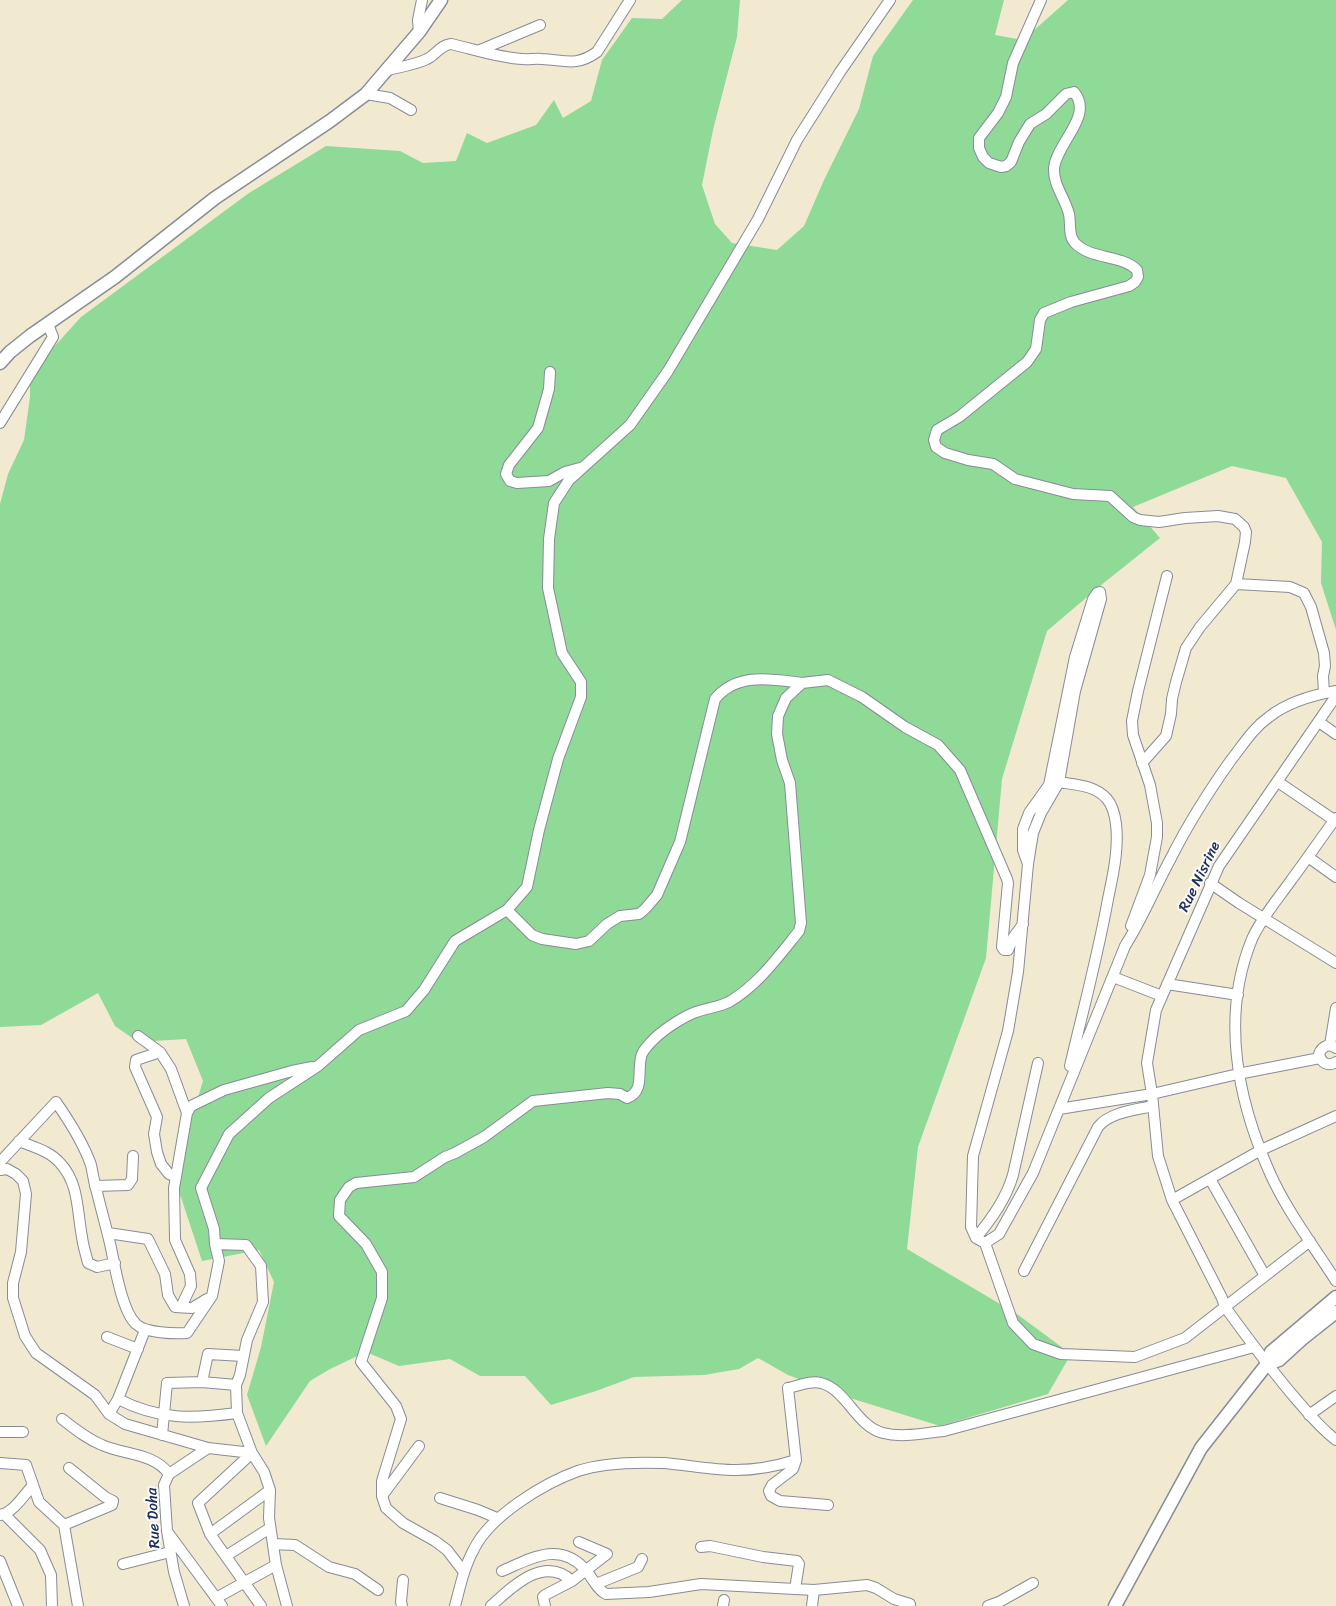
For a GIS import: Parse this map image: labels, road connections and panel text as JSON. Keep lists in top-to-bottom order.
{
  "streets": {
    "street": ["Rue Nisrine", "Rue Doha"]
  }
}
